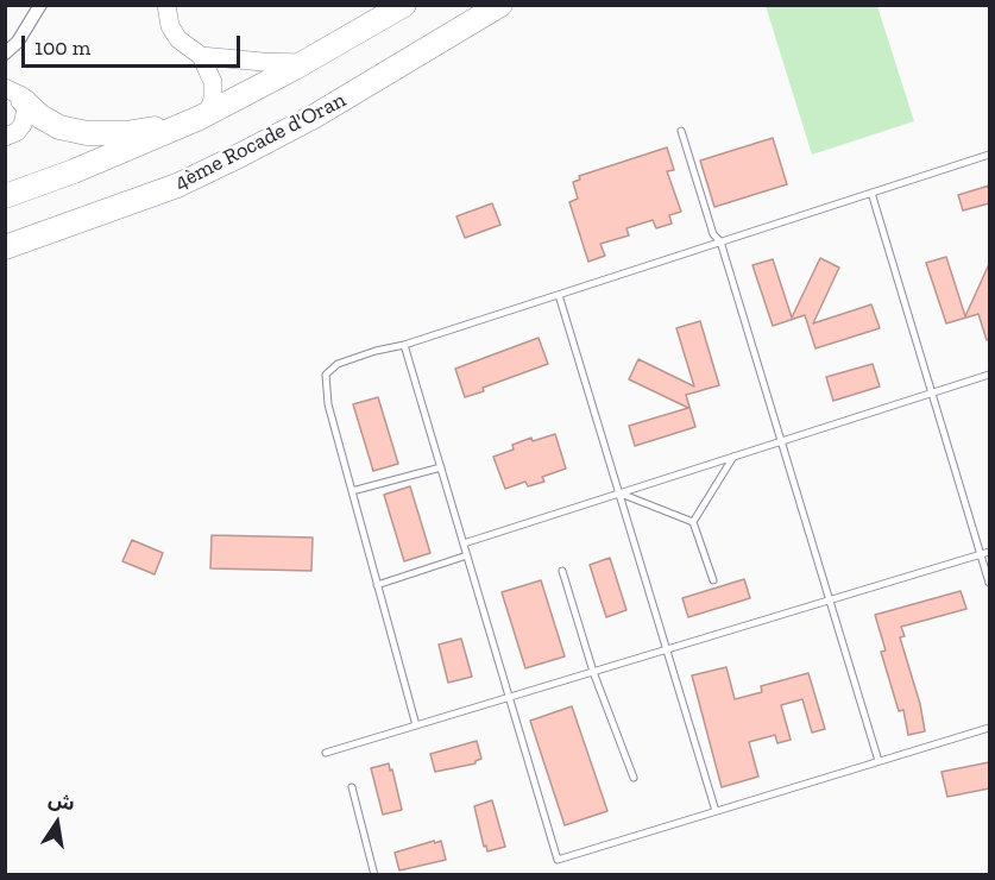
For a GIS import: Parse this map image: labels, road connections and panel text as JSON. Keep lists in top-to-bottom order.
{
  "streets": {
    "highway": ["4ème Rocade d'Oran"]
  },
  "scale_bar": "100 m",
  "north": "top"
}
